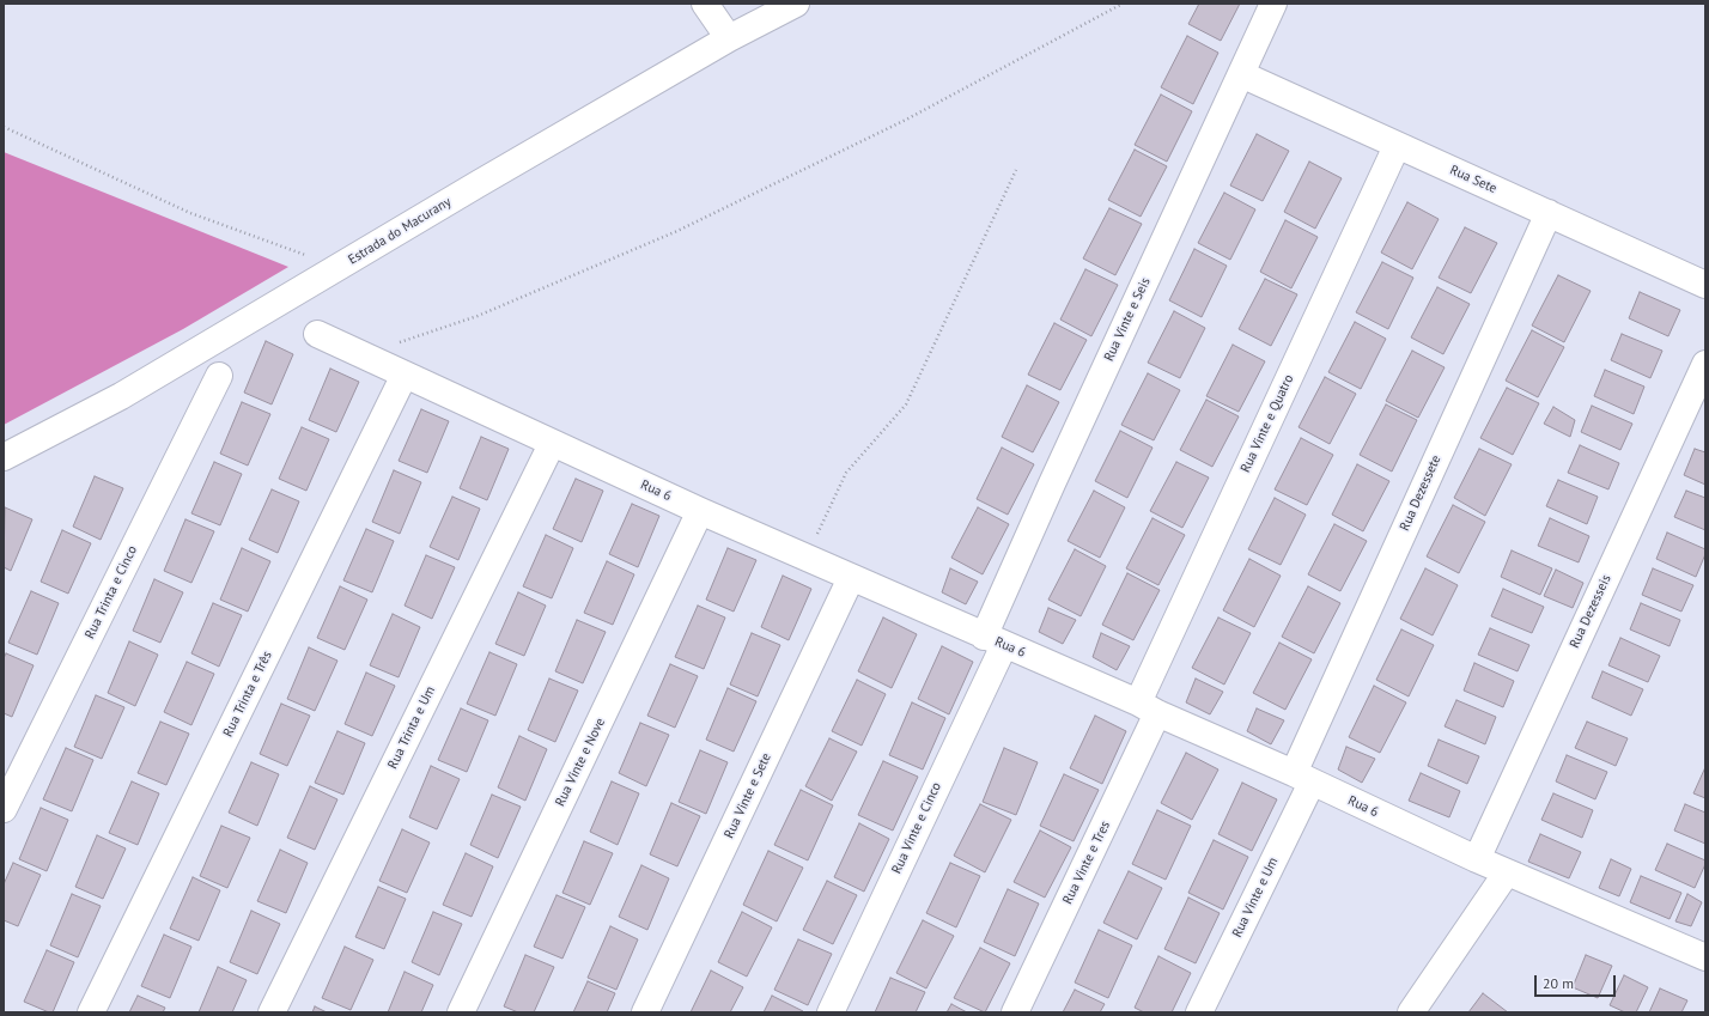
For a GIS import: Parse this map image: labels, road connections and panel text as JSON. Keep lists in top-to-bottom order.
{
  "streets": {
    "street": [
      "Rua Sete",
      "Estrada do Macurany",
      "Rua Vinte e Seis",
      "Rua Vinte e Quatro",
      "Rua 6",
      "Rua Dezessete",
      "Rua Trinta e Cinco",
      "Rua Dezesseis",
      "Rua Trinta e Três",
      "Rua Trinta e Um",
      "Rua Vinte e Nove",
      "Rua Vinte e Sete",
      "Rua Vinte e Cinco",
      "Rua Vinte e Tres",
      "Rua Vinte e Um"
    ]
  },
  "crossings": [
    ["Rua Sete", "Rua Vinte e Seis"],
    ["Rua Sete", "Rua Vinte e Quatro"],
    ["Rua Sete", "Rua Dezessete"],
    ["Rua Vinte e Seis", "Rua 6"],
    ["Rua Vinte e Seis", "Rua Vinte e Cinco"],
    ["Rua Vinte e Quatro", "Rua 6"],
    ["Rua Vinte e Quatro", "Rua Vinte e Tres"],
    ["Rua 6", "Rua Dezessete"],
    ["Rua 6", "Rua Dezesseis"],
    ["Rua 6", "Rua Trinta e Três"],
    ["Rua 6", "Rua Trinta e Um"],
    ["Rua 6", "Rua Vinte e Nove"],
    ["Rua 6", "Rua Vinte e Sete"],
    ["Rua 6", "Rua Vinte e Cinco"],
    ["Rua 6", "Rua Vinte e Tres"],
    ["Rua 6", "Rua Vinte e Um"],
    ["Rua Dezessete", "Rua Vinte e Um"]
  ],
  "scale_bar": "20 m"
}
